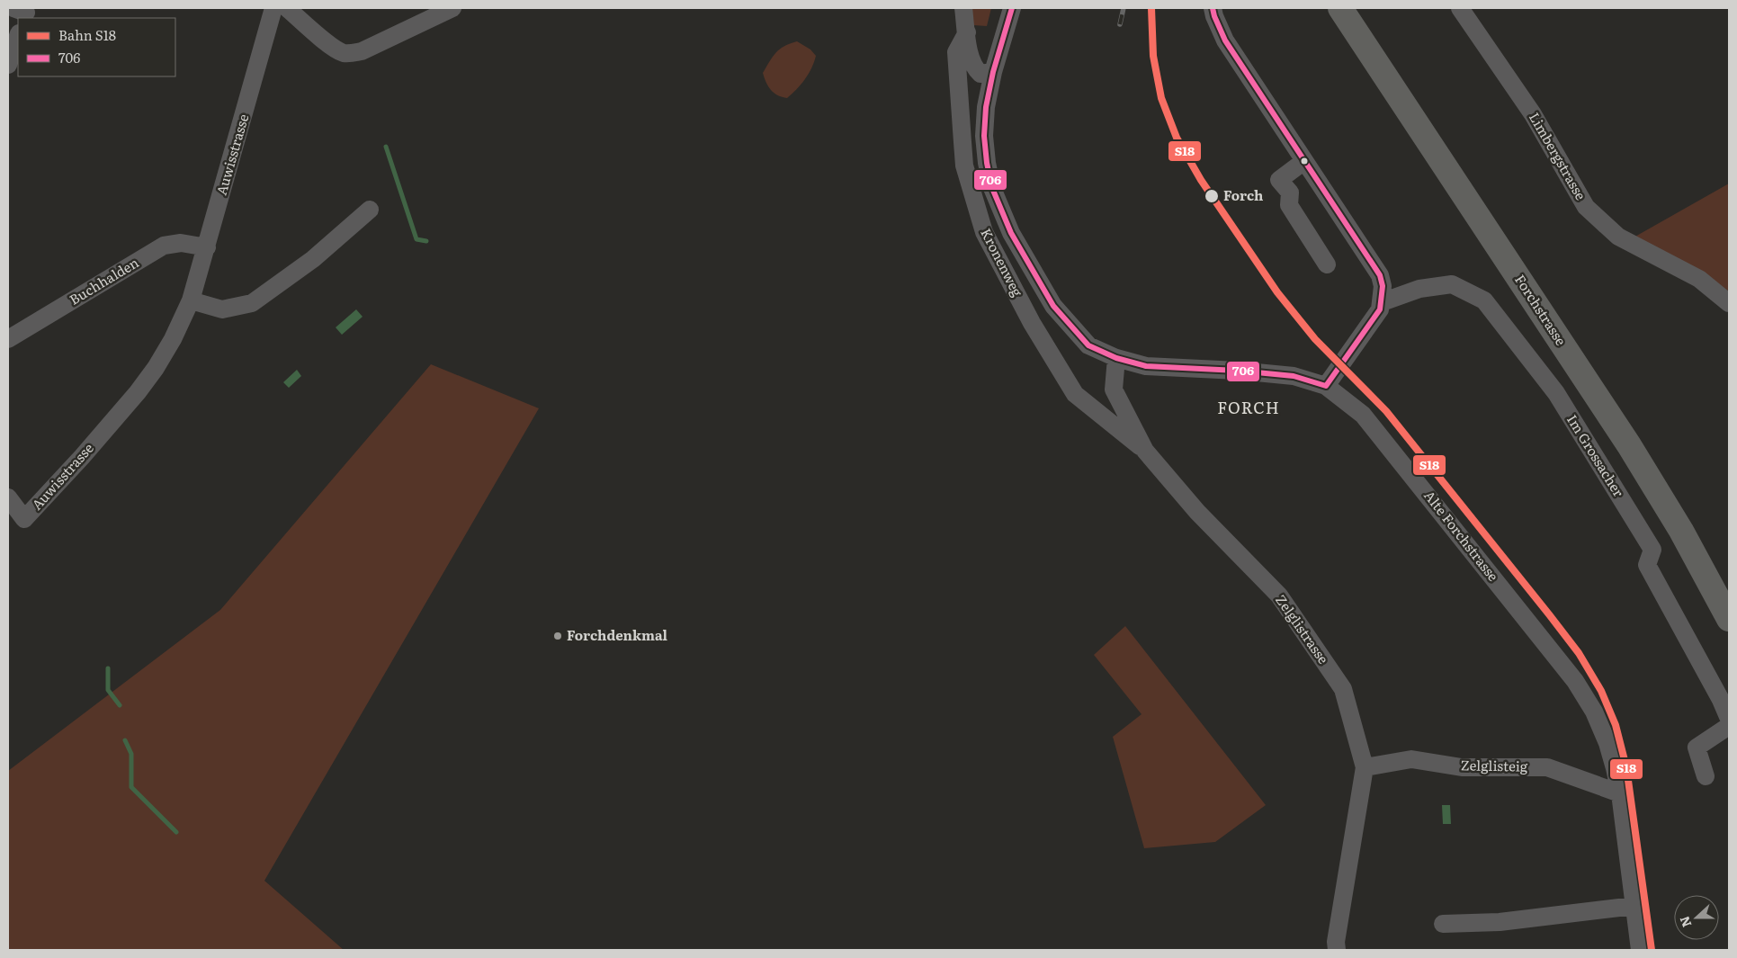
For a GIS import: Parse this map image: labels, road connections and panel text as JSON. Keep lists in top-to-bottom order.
{
  "streets": {
    "highway": ["Forchstrasse"],
    "street": [
      "Auwisstrasse",
      "Limbergstrasse",
      "Kronenweg",
      "Buchhalden",
      "Im Grossacher",
      "Alte Forchstrasse",
      "Zelglistrasse",
      "Zelglisteig"
    ]
  },
  "crossings": [
    ["Auwisstrasse", "Buchhalden"],
    ["Kronenweg", "Zelglistrasse"],
    ["Alte Forchstrasse", "Zelglistrasse"],
    ["Alte Forchstrasse", "Zelglisteig"],
    ["Zelglistrasse", "Zelglisteig"]
  ],
  "districts": ["FORCH"],
  "places": ["Forch", "Forchdenkmal"],
  "lines": ["rail line S18", "transit line 706"],
  "legend": ["Bahn S18", "706"],
  "north": "left"
}
